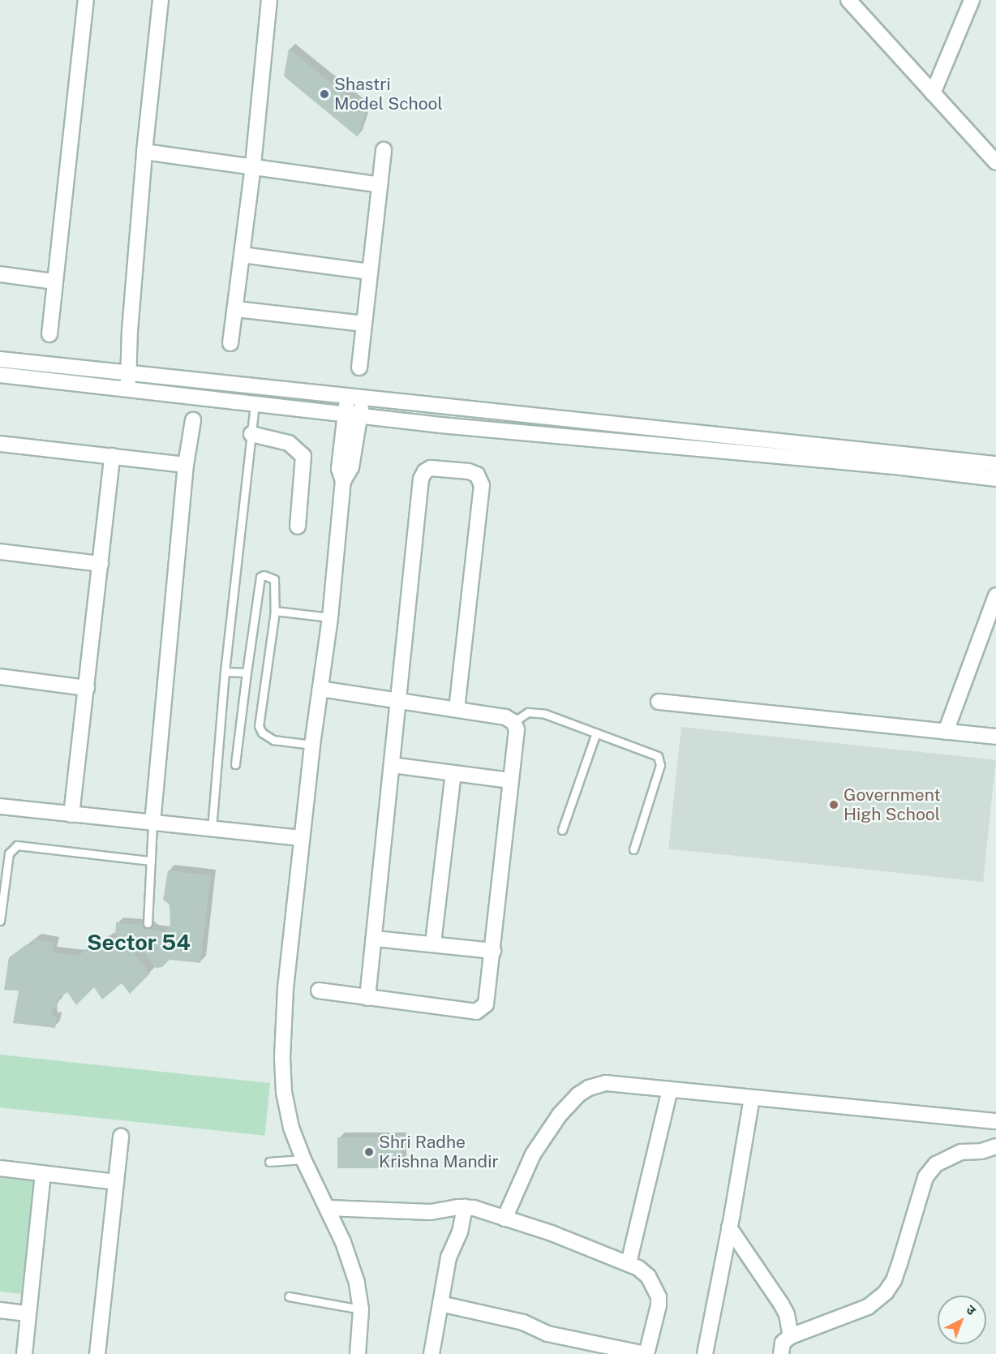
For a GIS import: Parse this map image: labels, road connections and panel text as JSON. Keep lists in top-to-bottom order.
{
  "districts": ["Sector 54"],
  "places": ["Shastri Model School", "Government High School", "Shri Radhe Krishna Mandir"],
  "north": "top right"
}
